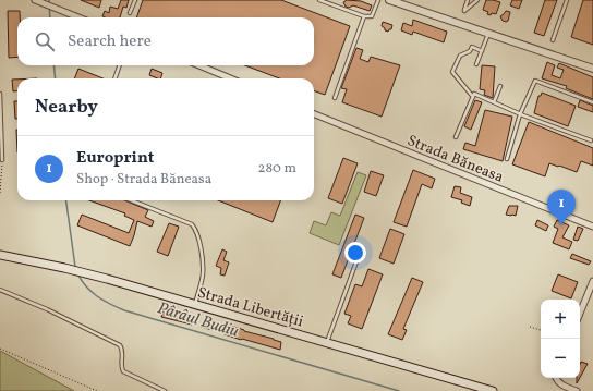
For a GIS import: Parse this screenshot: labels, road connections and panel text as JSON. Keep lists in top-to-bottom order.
{
  "streets": {
    "main road": ["Strada Libertății"],
    "street": ["Strada Băneasa"]
  },
  "water": ["Pârâul Budiu"],
  "page": {
    "search": "Search here",
    "heading": "Nearby",
    "list": [
      {
        "mark": "1",
        "name": "Europrint",
        "note": "Shop · Strada Băneasa",
        "value": "280 m"
      }
    ],
    "pins": "1",
    "map_buttons": ["+", "−"]
  }
}
